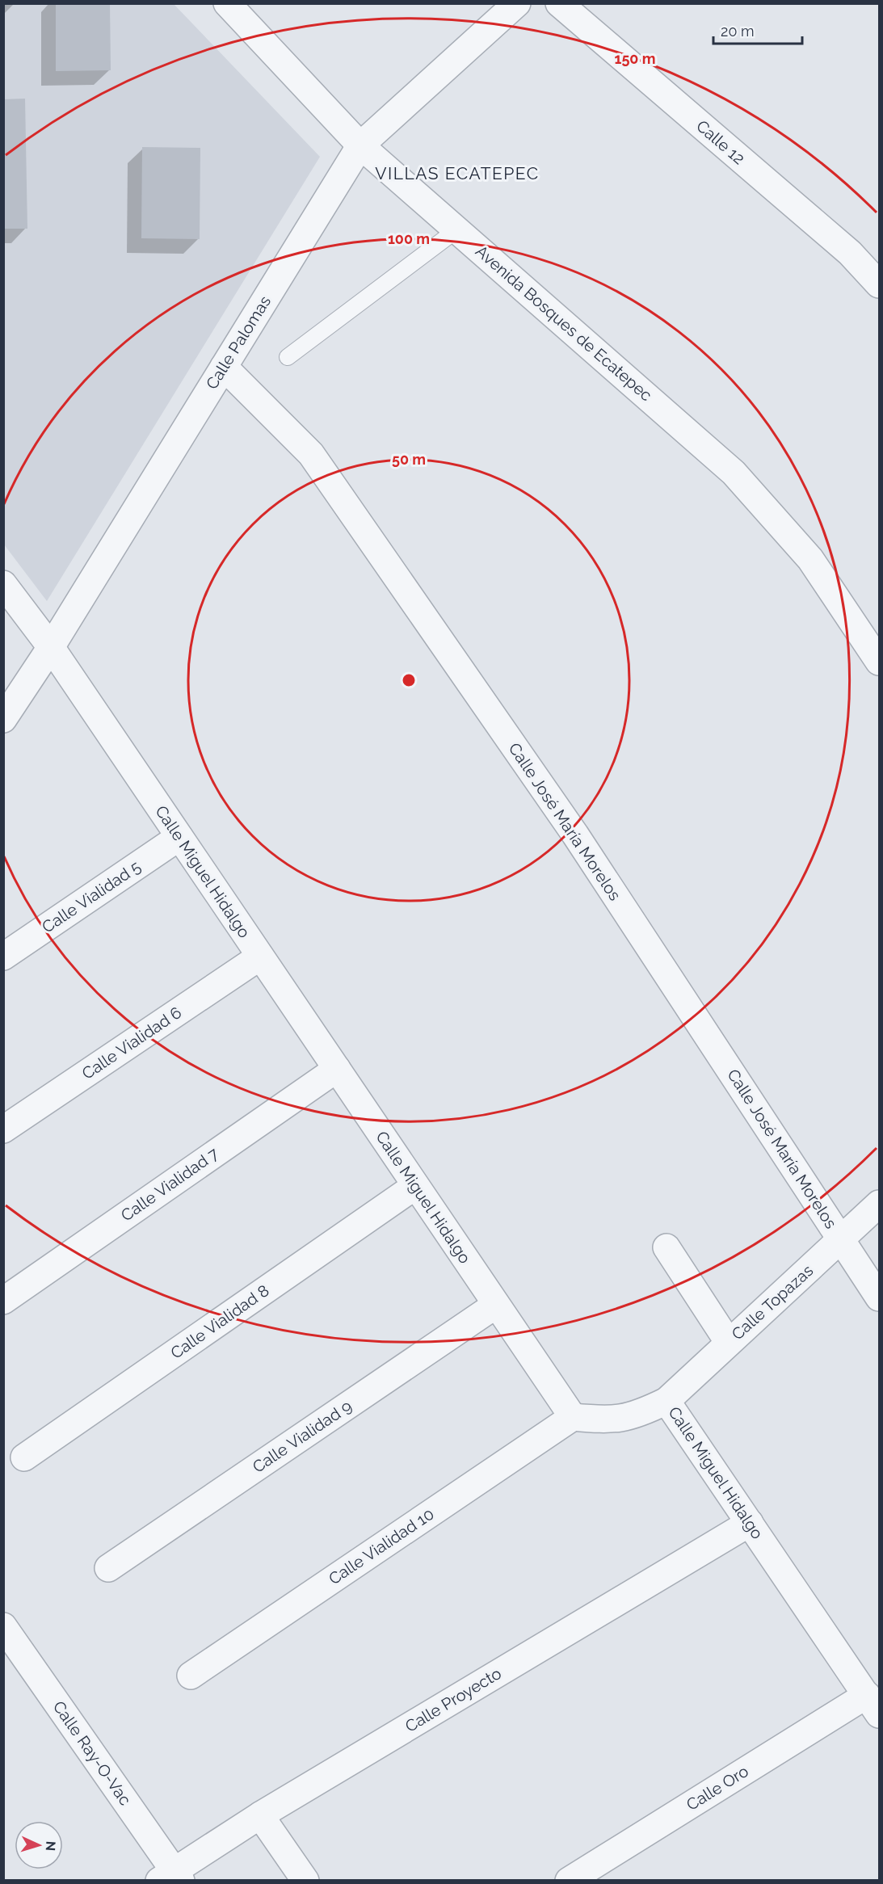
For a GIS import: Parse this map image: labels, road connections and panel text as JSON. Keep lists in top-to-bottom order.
{
  "streets": {
    "street": [
      "Calle 12",
      "Avenida Bosques de Ecatepec",
      "Calle Palomas",
      "Calle José María Morelos",
      "Calle Miguel Hidalgo",
      "Calle Vialidad 5",
      "Calle Vialidad 6",
      "Calle Vialidad 7",
      "Calle Topazas",
      "Calle Vialidad 8",
      "Calle Vialidad 9",
      "Calle Vialidad 10",
      "Calle Proyecto",
      "Calle Ray-O-Vac",
      "Calle Oro"
    ]
  },
  "crossings": [
    ["Avenida Bosques de Ecatepec", "Calle Palomas"],
    ["Calle Palomas", "Calle José María Morelos"],
    ["Calle Palomas", "Calle Miguel Hidalgo"],
    ["Calle José María Morelos", "Calle Topazas"],
    ["Calle Miguel Hidalgo", "Calle Vialidad 5"],
    ["Calle Miguel Hidalgo", "Calle Vialidad 6"],
    ["Calle Miguel Hidalgo", "Calle Vialidad 7"],
    ["Calle Miguel Hidalgo", "Calle Topazas"],
    ["Calle Miguel Hidalgo", "Calle Vialidad 8"],
    ["Calle Miguel Hidalgo", "Calle Vialidad 9"],
    ["Calle Miguel Hidalgo", "Calle Vialidad 10"],
    ["Calle Miguel Hidalgo", "Calle Proyecto"],
    ["Calle Miguel Hidalgo", "Calle Oro"],
    ["Calle Proyecto", "Calle Ray-O-Vac"]
  ],
  "districts": ["VILLAS ECATEPEC"],
  "scale_bar": "20 m",
  "north": "right",
  "rings": ["150 m", "100 m", "50 m"]
}
